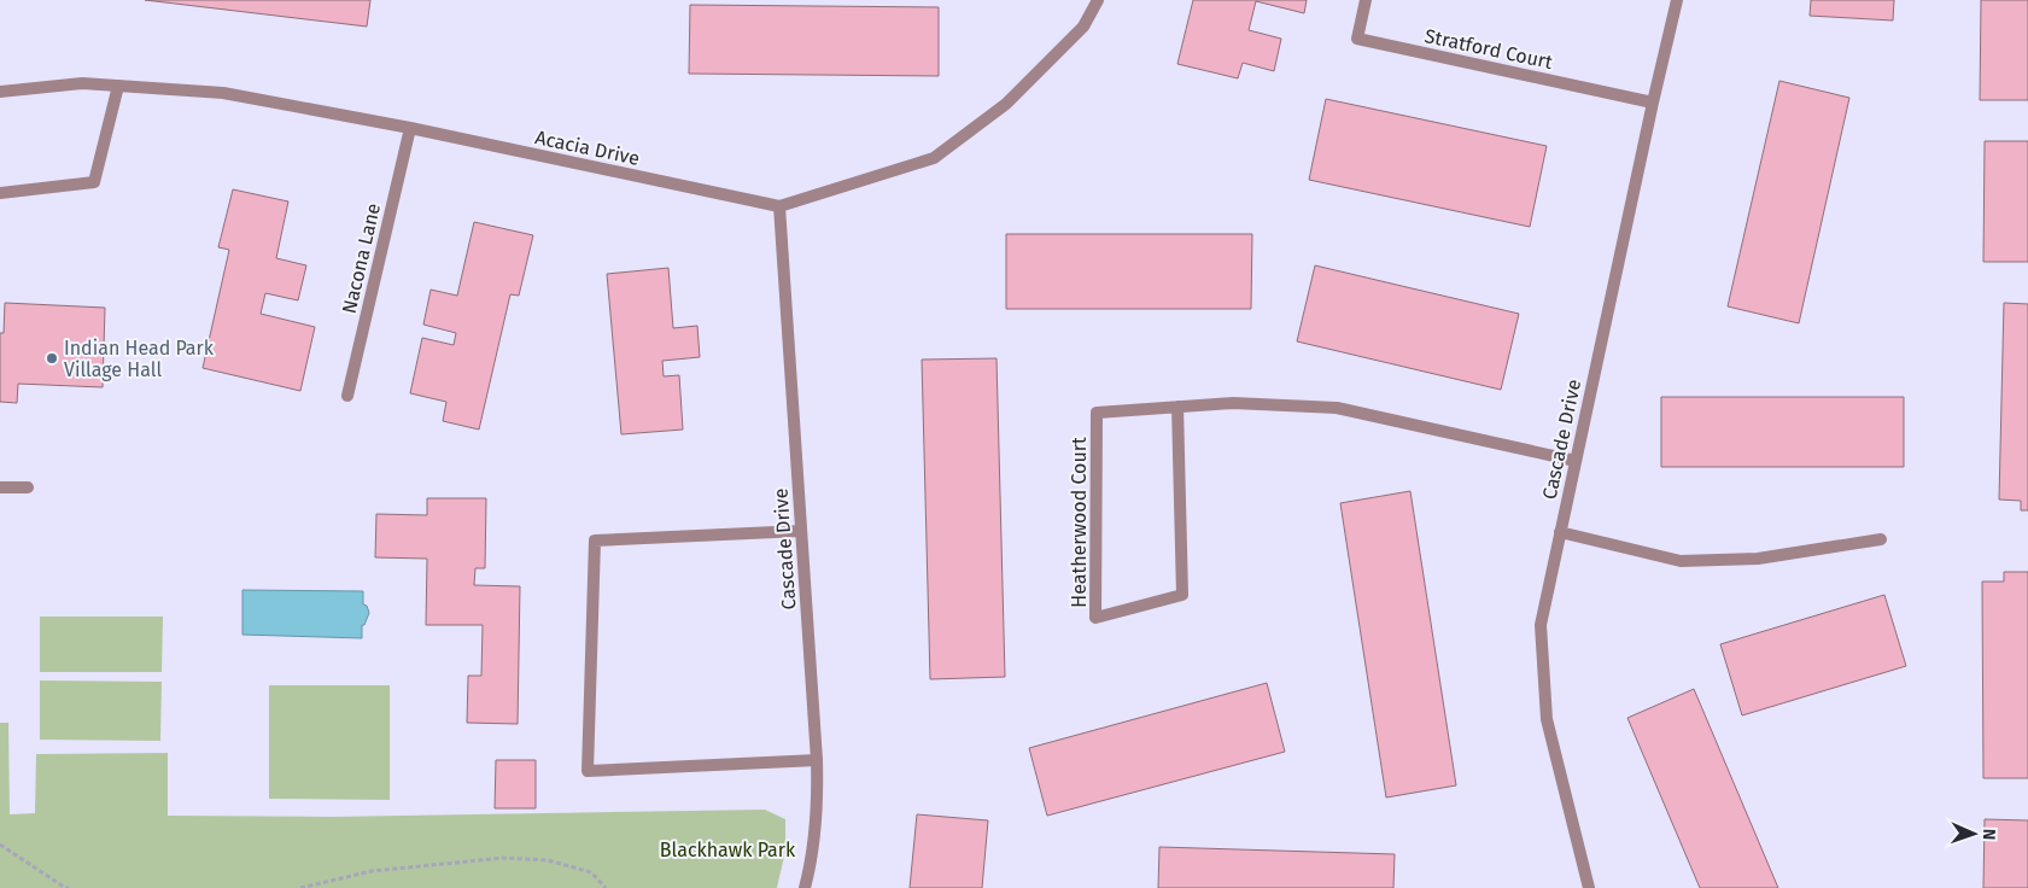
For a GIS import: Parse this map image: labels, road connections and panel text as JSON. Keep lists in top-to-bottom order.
{
  "streets": {
    "street": [
      "Stratford Court",
      "Acacia Drive",
      "Nacona Lane",
      "Cascade Drive",
      "Heatherwood Court"
    ]
  },
  "crossings": [
    ["Stratford Court", "Cascade Drive"],
    ["Acacia Drive", "Nacona Lane"],
    ["Acacia Drive", "Cascade Drive"],
    ["Cascade Drive", "Heatherwood Court"]
  ],
  "parks": ["Blackhawk Park"],
  "places": ["Indian Head Park Village Hall"],
  "north": "right"
}
